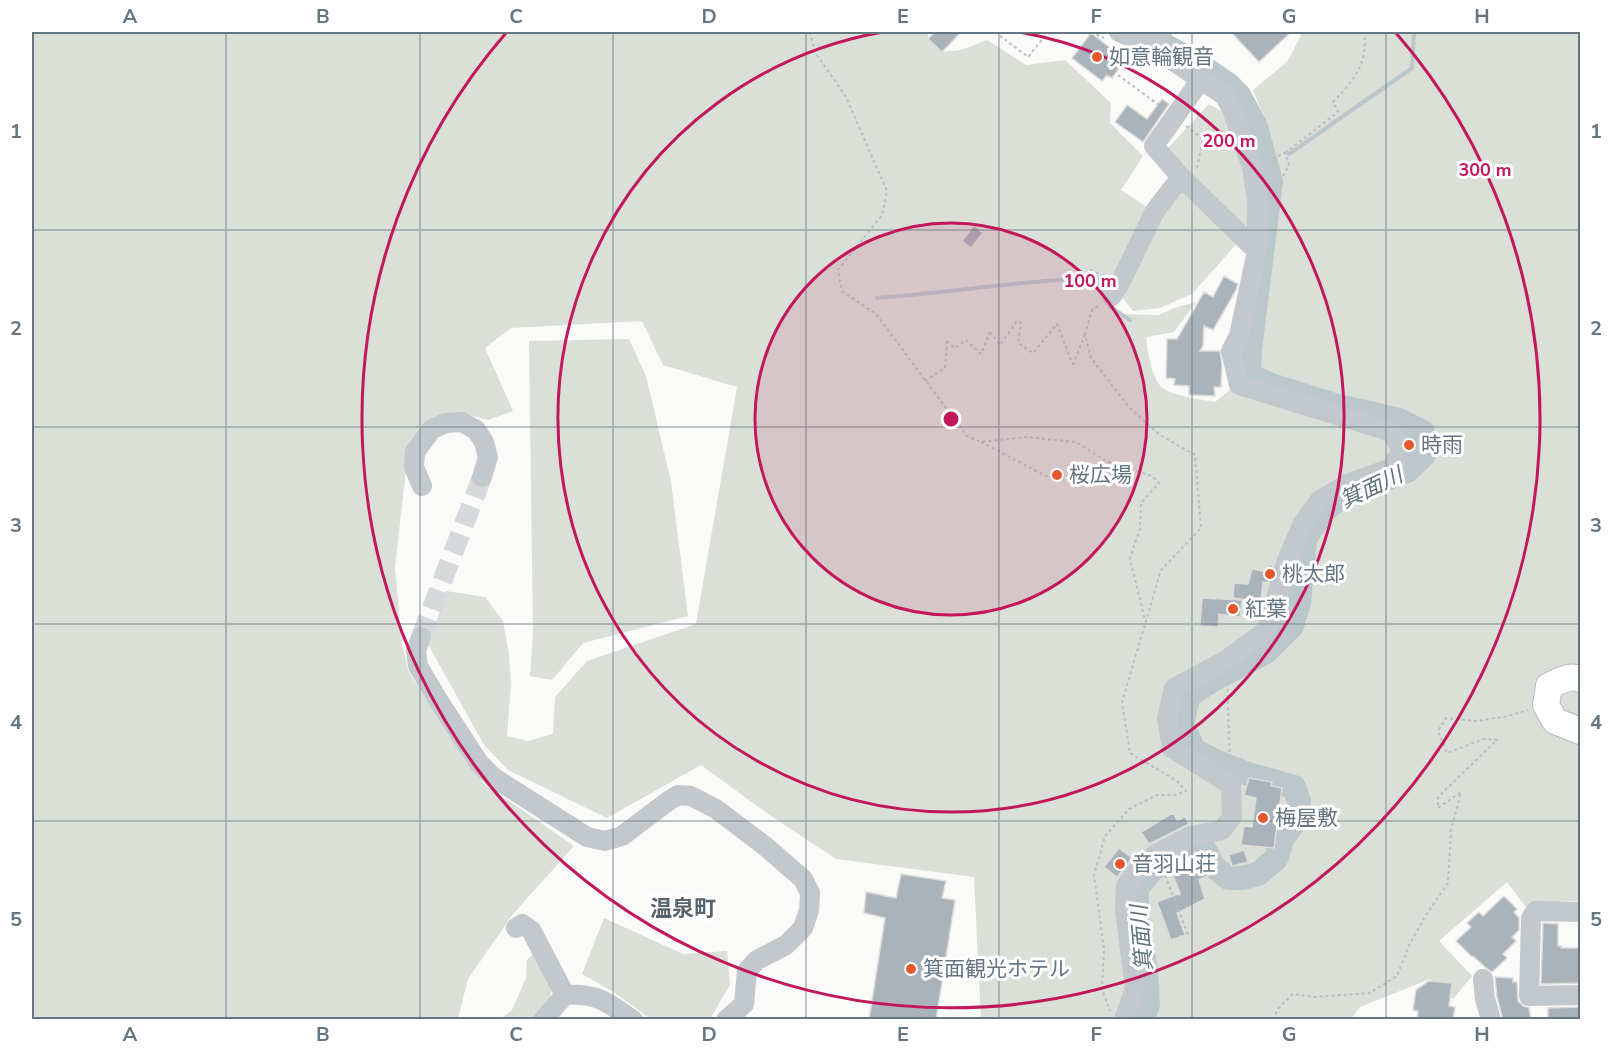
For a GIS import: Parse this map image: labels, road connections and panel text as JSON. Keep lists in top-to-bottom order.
{
  "districts": ["温泉町"],
  "water": ["箕面川"],
  "places": [
    "如意輪観音",
    "時雨",
    "桜広場",
    "桃太郎",
    "紅葉",
    "梅屋敷",
    "音羽山荘",
    "箕面観光ホテル"
  ],
  "grid": {
    "columns": [
      "A",
      "B",
      "C",
      "D",
      "E",
      "F",
      "G",
      "H"
    ],
    "rows": [
      "1",
      "2",
      "3",
      "4",
      "5"
    ]
  },
  "rings": ["200 m", "300 m", "100 m"]
}
